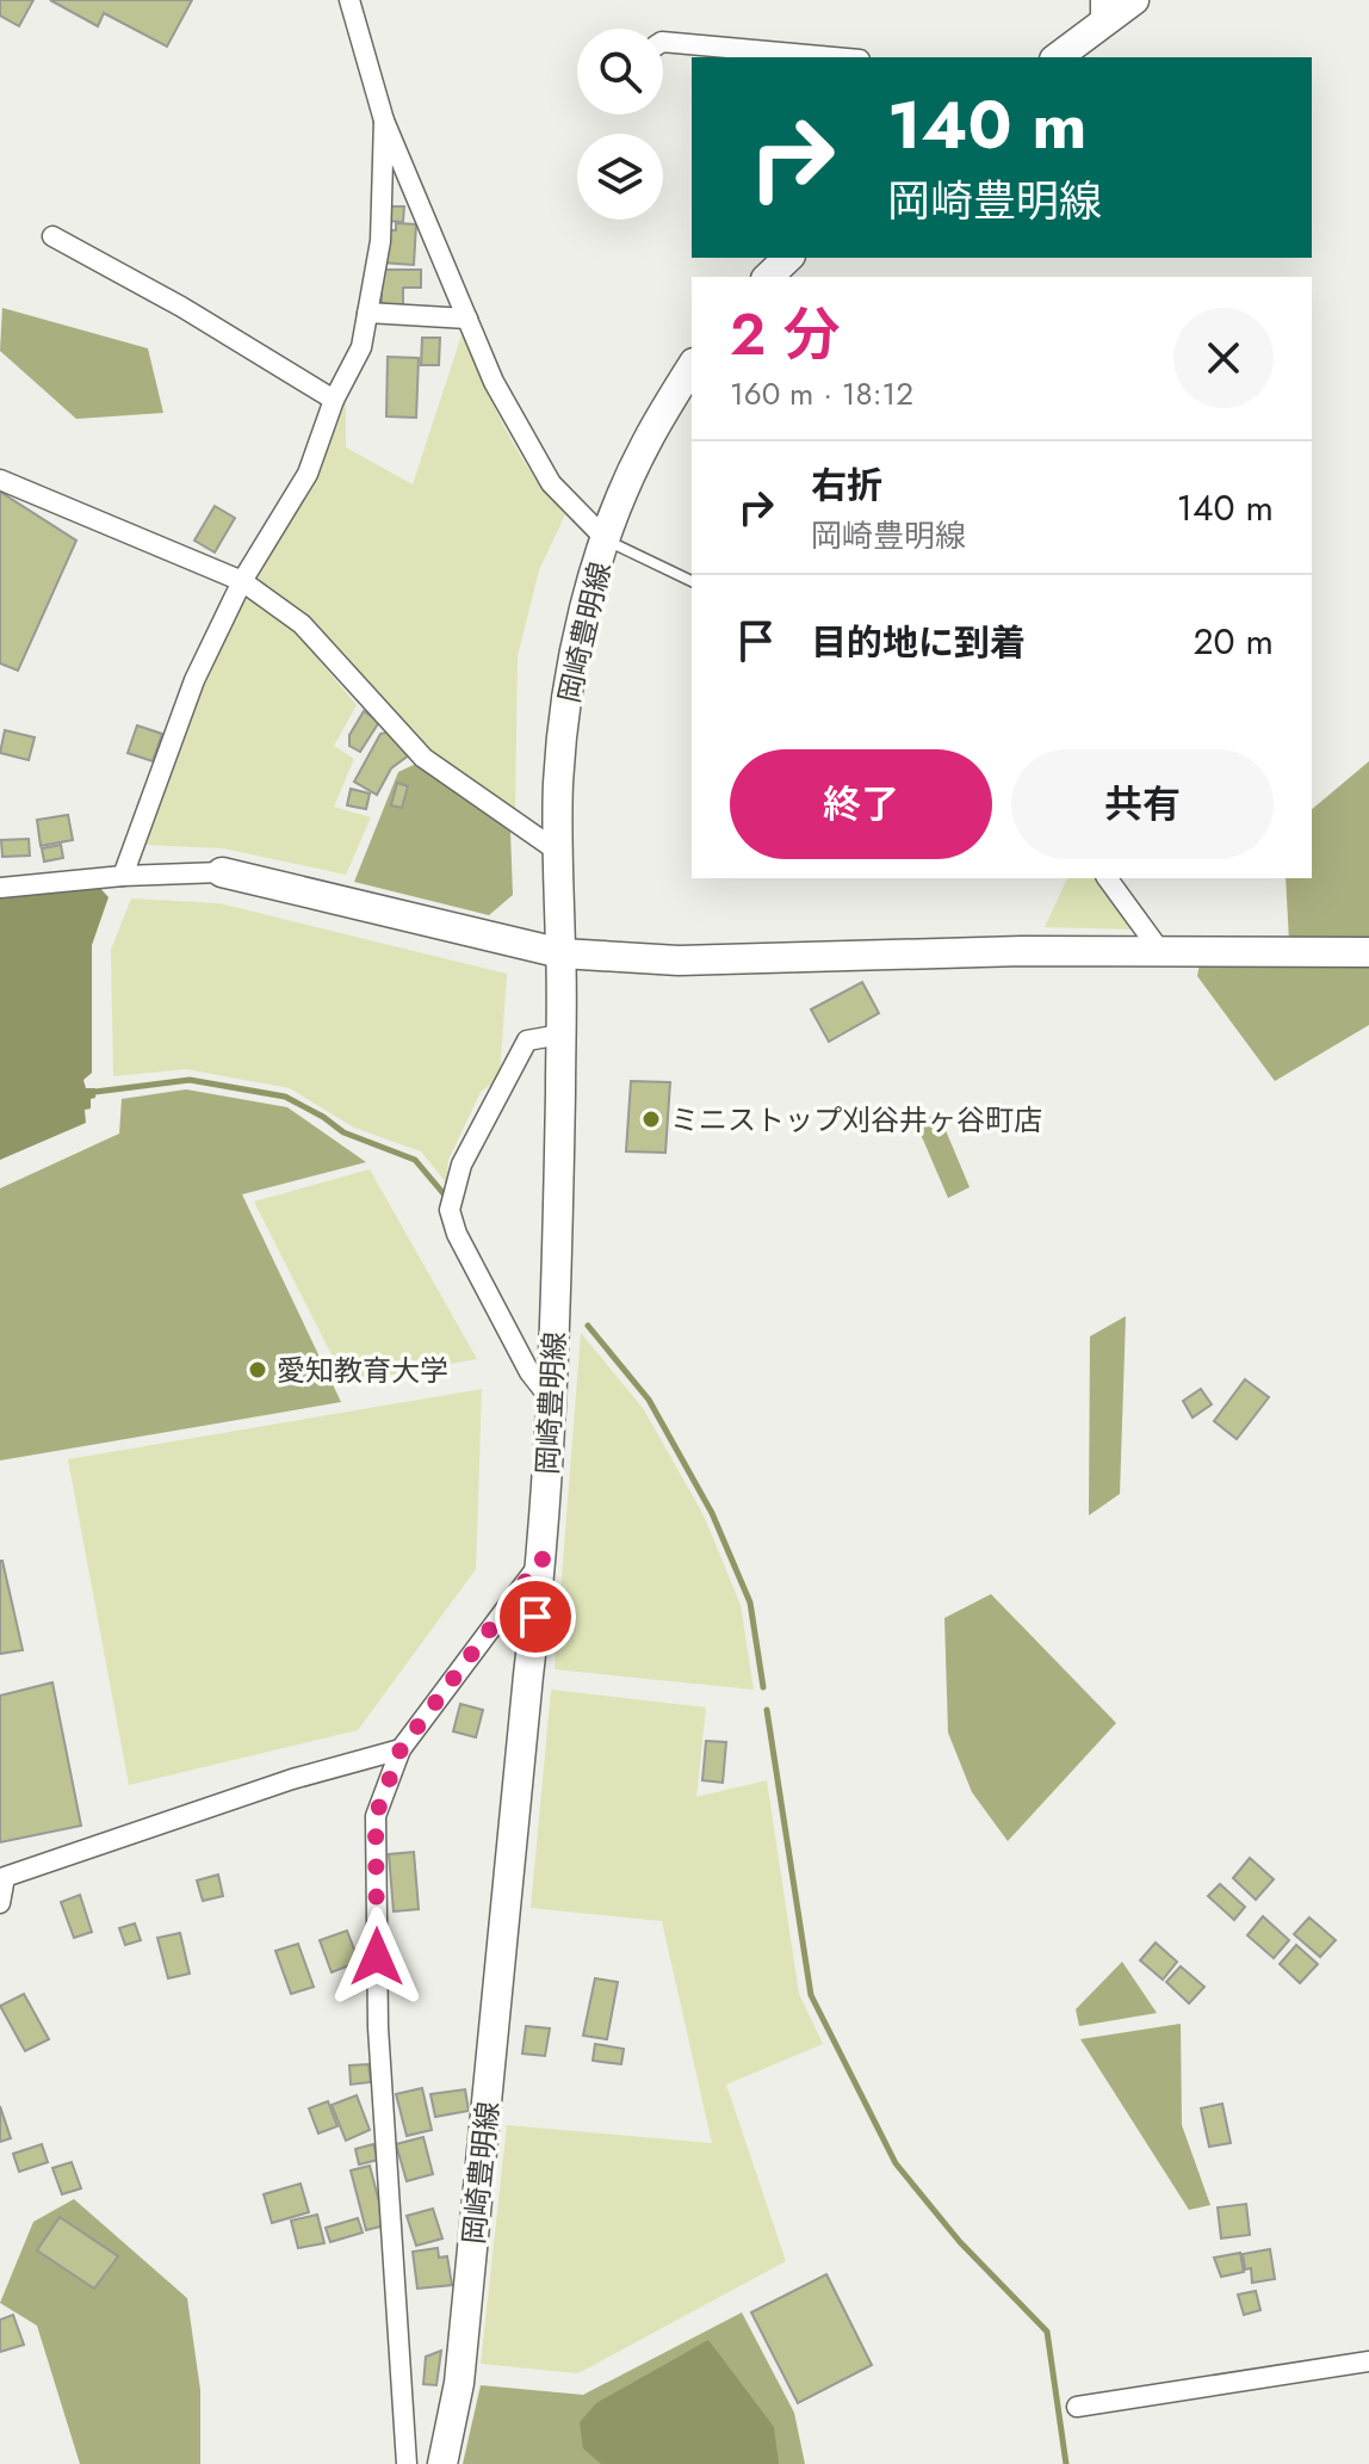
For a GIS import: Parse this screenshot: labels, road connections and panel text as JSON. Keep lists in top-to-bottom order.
{
  "streets": {
    "main road": ["岡崎豊明線"]
  },
  "places": ["ミニストップ刈谷井ヶ谷町店", "愛知教育大学"],
  "page": {
    "turn": ["140 m", "岡崎豊明線"],
    "heading": ["2 分", "160 m · 18:12"],
    "list": [
      {
        "name": "右折",
        "note": "岡崎豊明線",
        "value": "140 m"
      },
      {
        "name": "目的地に到着",
        "value": "20 m"
      }
    ],
    "buttons": ["終了", "共有"]
  }
}
